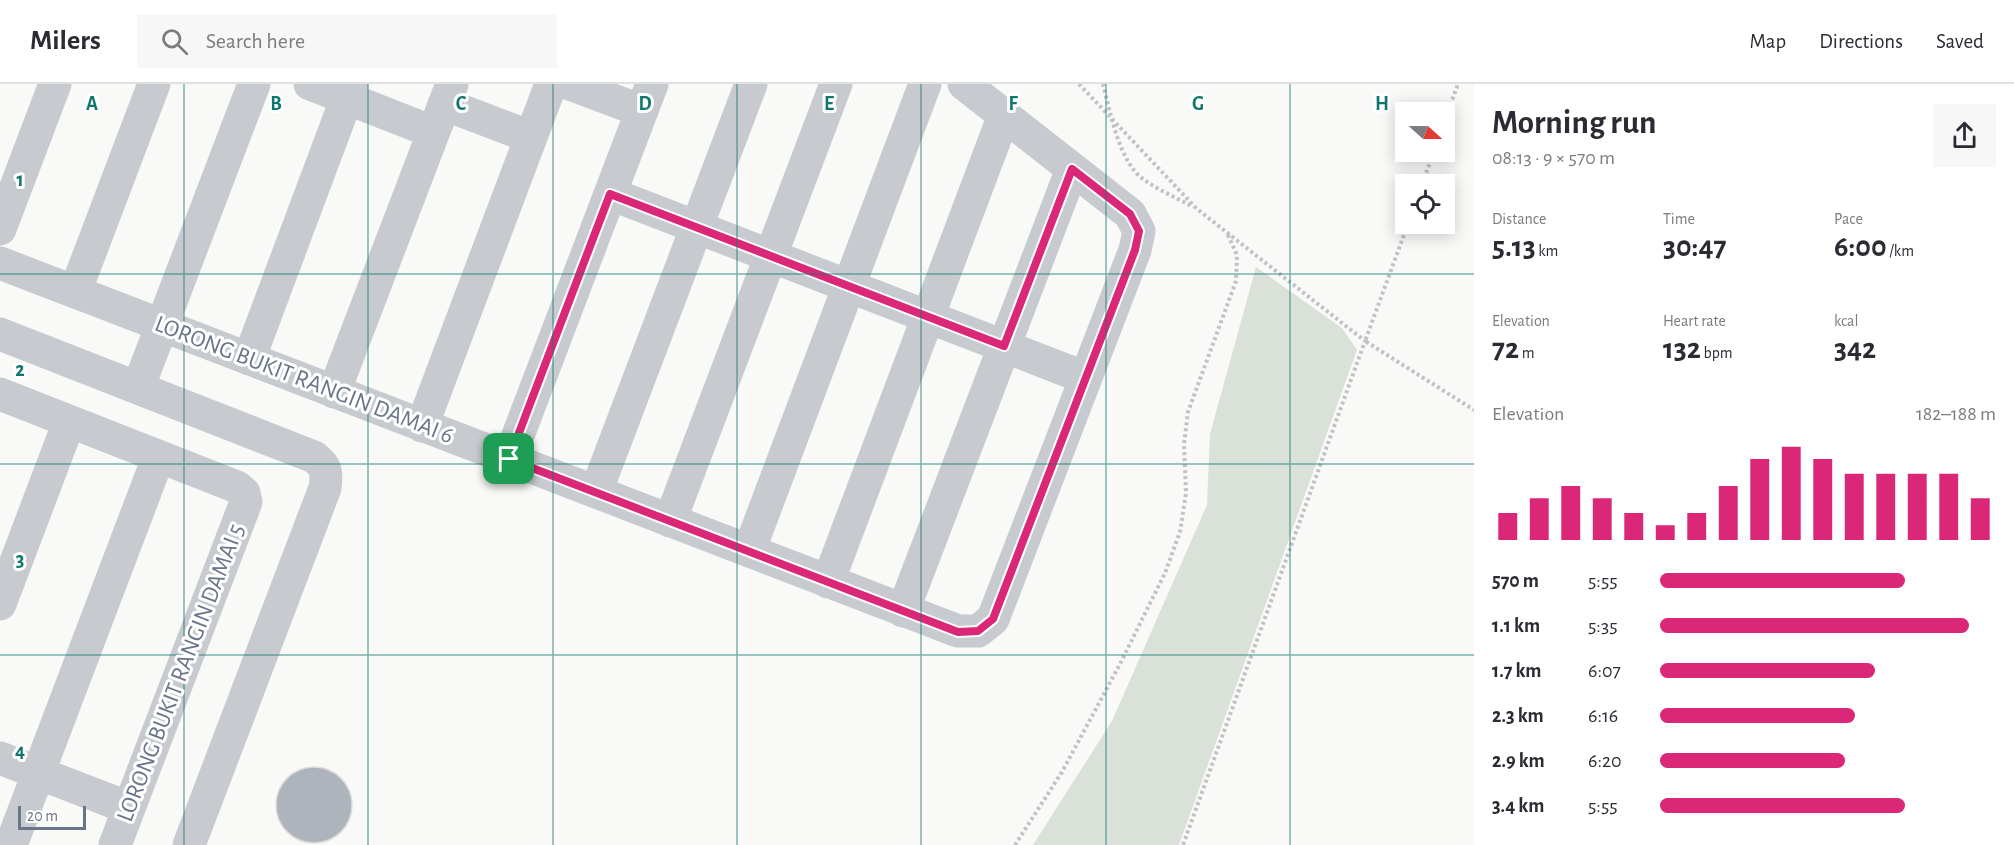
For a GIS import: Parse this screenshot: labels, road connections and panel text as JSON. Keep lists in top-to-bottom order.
{
  "streets": {
    "street": ["LORONG BUKIT RANGIN DAMAI 6", "LORONG BUKIT RANGIN DAMAI 5"]
  },
  "scale_bar": "20 m",
  "north": "right",
  "page": {
    "header": "Milers",
    "search": "Search here",
    "nav": ["Map", "Directions", "Saved"],
    "heading": ["Morning run", "08:13 · 9 × 570 m"],
    "stats": [
      ["Distance", "5.13 km"],
      ["Time", "30:47"],
      ["Pace", "6:00 /km"],
      ["Elevation", "72 m"],
      ["Heart rate", "132 bpm"],
      ["kcal", "342"]
    ],
    "chart": ["Elevation", "182–188 m"],
    "list": [
      {
        "name": "570 m",
        "note": "5:55"
      },
      {
        "name": "1.1 km",
        "note": "5:35"
      },
      {
        "name": "1.7 km",
        "note": "6:07"
      },
      {
        "name": "2.3 km",
        "note": "6:16"
      },
      {
        "name": "2.9 km",
        "note": "6:20"
      },
      {
        "name": "3.4 km",
        "note": "5:55"
      }
    ],
    "scale": "20 m"
  },
  "grid": {
    "columns": [
      "A",
      "B",
      "C",
      "D",
      "E",
      "F",
      "G",
      "H"
    ],
    "rows": [
      "1",
      "2",
      "3",
      "4"
    ]
  }
}
